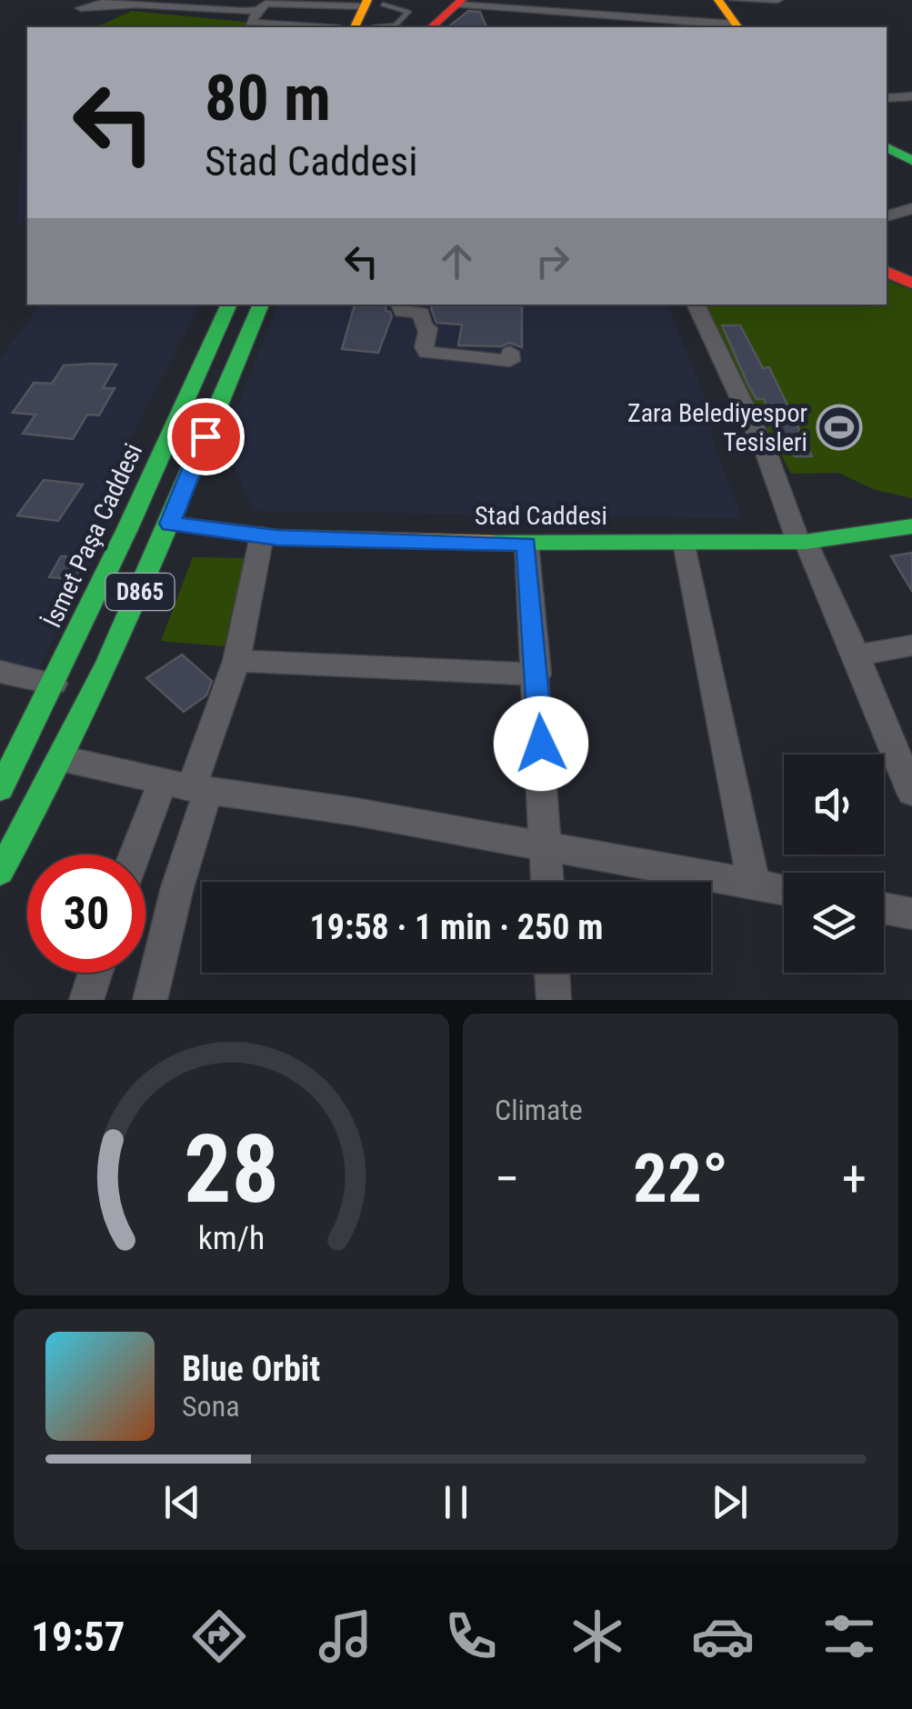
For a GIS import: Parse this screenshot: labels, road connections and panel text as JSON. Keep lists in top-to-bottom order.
{
  "streets": {
    "main road": ["Stad Caddesi", "İsmet Paşa Caddesi", "D865"]
  },
  "crossings": [
    ["Stad Caddesi", "D865"]
  ],
  "places": {
    "sports": ["Zara Belediyespor Tesisleri"]
  },
  "page": {
    "turn": ["80 m", "Stad Caddesi"],
    "limit": "30",
    "trip": "19:58 · 1 min · 250 m",
    "tile": "Climate",
    "heat": ["−", "22°", "+"],
    "song": ["Blue Orbit", "Sona"],
    "tabs": "19:57",
    "gauge": ["28", "km/h"]
  }
}
